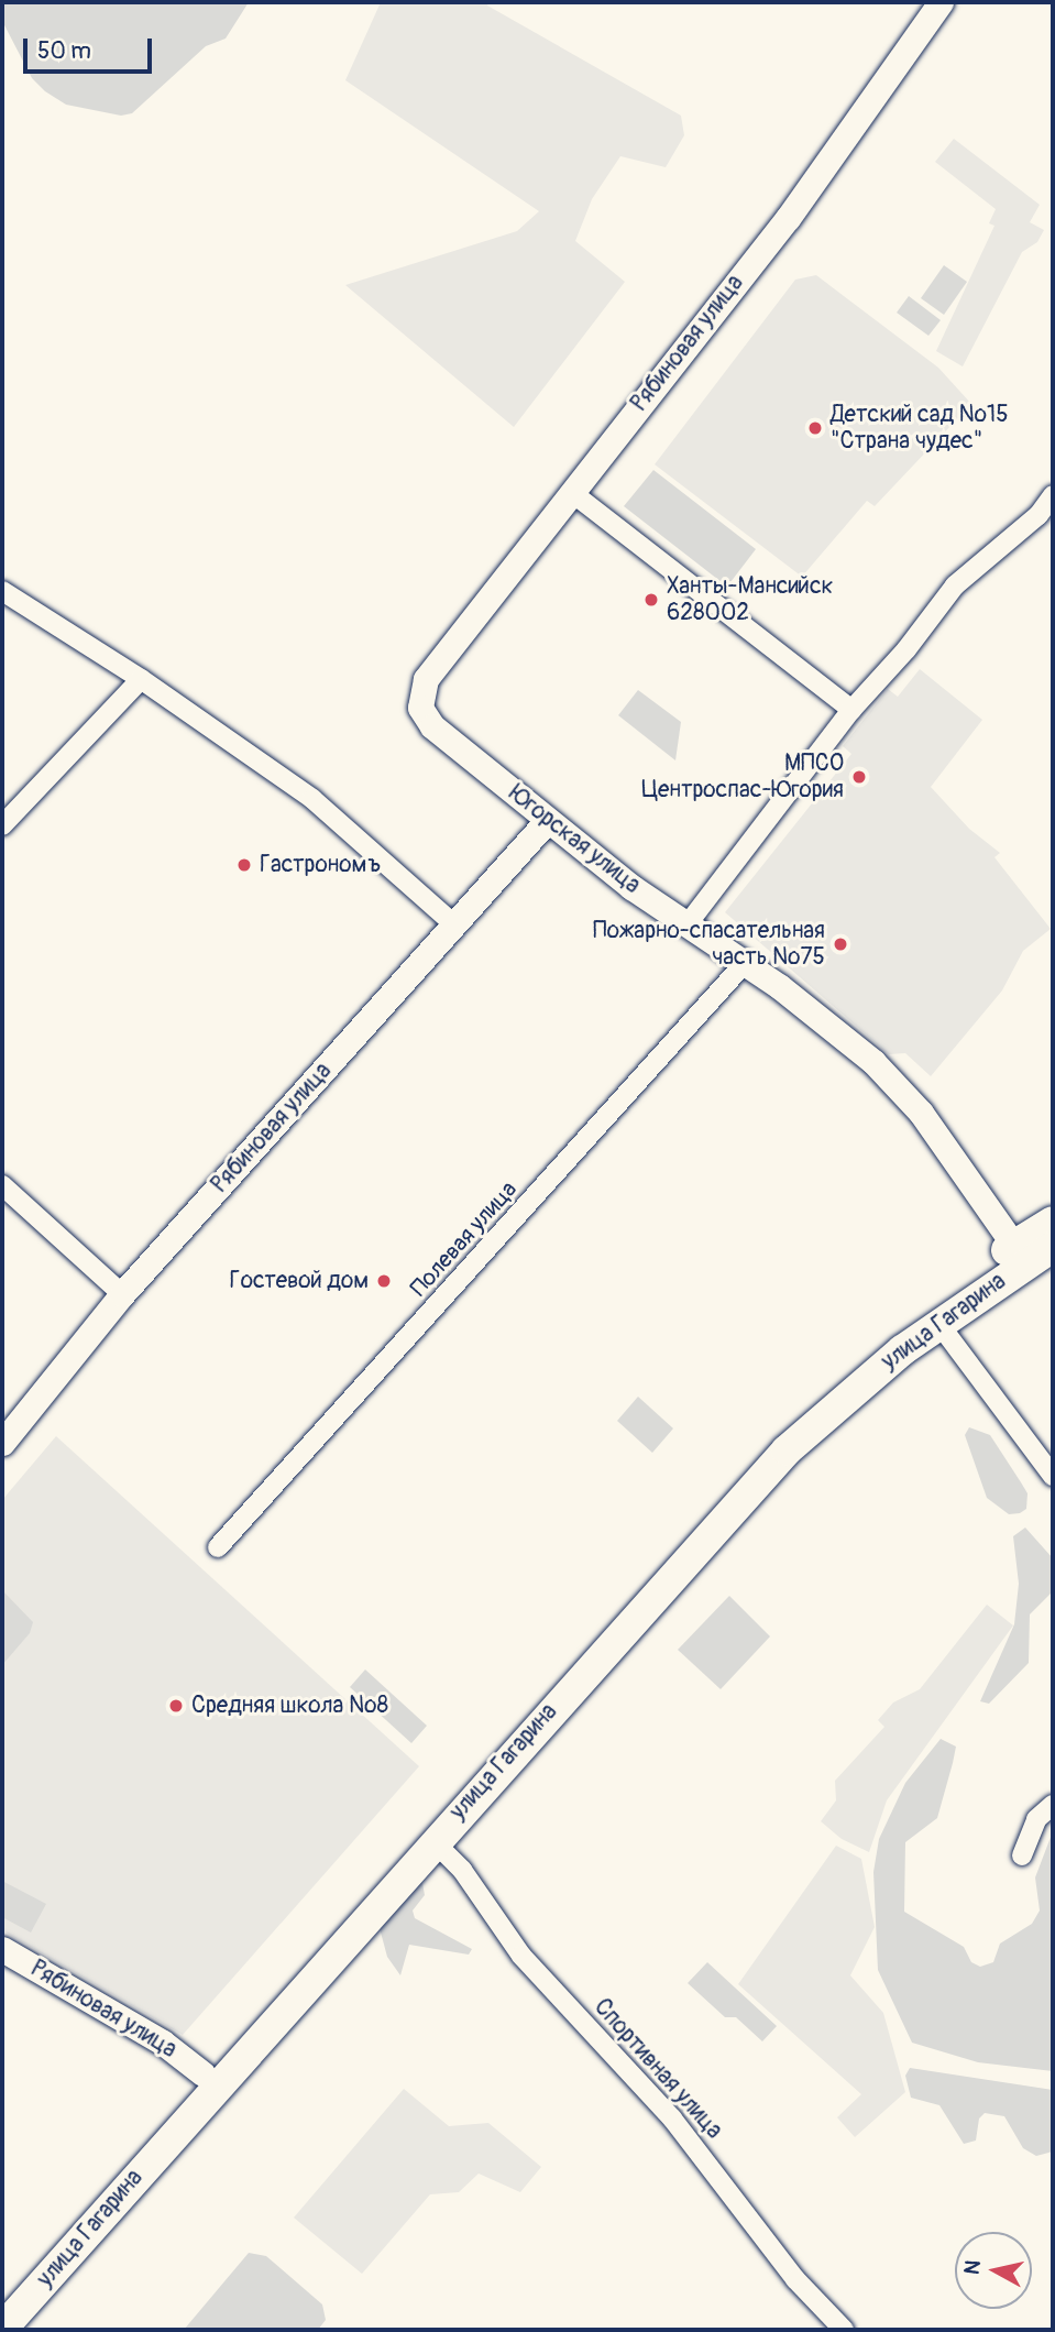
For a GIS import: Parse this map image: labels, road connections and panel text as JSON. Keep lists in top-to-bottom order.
{
  "streets": {
    "main road": ["улица Гагарина"],
    "street": [
      "Рябиновая улица",
      "Югорская улица",
      "Полевая улица",
      "Спортивная улица"
    ]
  },
  "crossings": [
    ["Рябиновая улица", "Югорская улица"],
    ["Рябиновая улица", "улица Гагарина"],
    ["Югорская улица", "Полевая улица"],
    ["Югорская улица", "улица Гагарина"],
    ["улица Гагарина", "Спортивная улица"]
  ],
  "places": [
    "Детский сад №15 \"Страна чудес\"",
    "Ханты-Мансийск 628002",
    "МПСО Центроспас-Югория",
    "Гастрономъ",
    "Пожарно-спасательная часть №75",
    "Гостевой дом",
    "Средняя школа №8"
  ],
  "scale_bar": "50 m",
  "north": "left"
}
